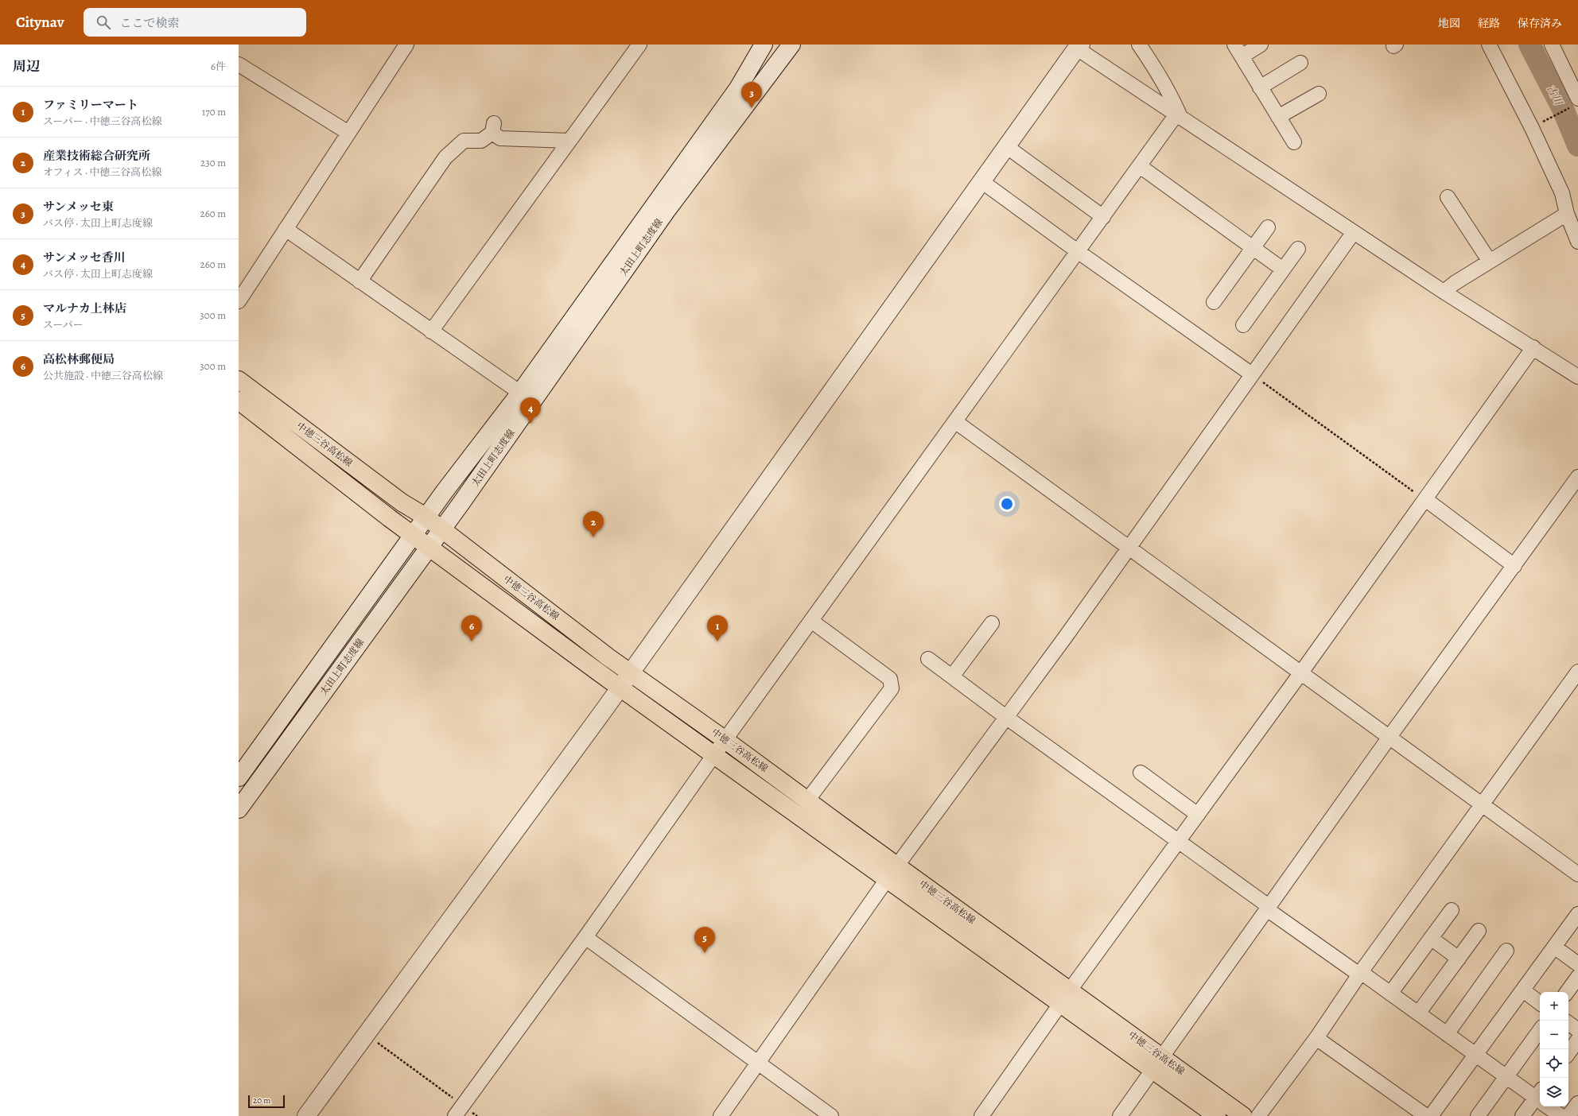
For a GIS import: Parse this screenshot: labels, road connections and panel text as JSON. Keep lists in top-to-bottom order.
{
  "streets": {
    "main road": ["太田上町志度線", "中徳三谷高松線"]
  },
  "crossings": [
    ["太田上町志度線", "中徳三谷高松線"]
  ],
  "water": ["古川"],
  "scale_bar": "20 m",
  "page": {
    "header": "Citynav",
    "search": "ここで検索",
    "nav": ["地図", "経路", "保存済み"],
    "heading": ["周辺", "6件"],
    "pins": [
      "3",
      "4",
      "2",
      "1",
      "6",
      "5"
    ],
    "list": [
      {
        "mark": "1",
        "name": "ファミリーマート",
        "note": "スーパー · 中徳三谷高松線",
        "value": "170 m"
      },
      {
        "mark": "2",
        "name": "産業技術総合研究所",
        "note": "オフィス · 中徳三谷高松線",
        "value": "230 m"
      },
      {
        "mark": "3",
        "name": "サンメッセ東",
        "note": "バス停 · 太田上町志度線",
        "value": "260 m"
      },
      {
        "mark": "4",
        "name": "サンメッセ香川",
        "note": "バス停 · 太田上町志度線",
        "value": "260 m"
      },
      {
        "mark": "5",
        "name": "マルナカ上林店",
        "note": "スーパー",
        "value": "300 m"
      },
      {
        "mark": "6",
        "name": "高松林郵便局",
        "note": "公共施設 · 中徳三谷高松線",
        "value": "300 m"
      }
    ],
    "map_buttons": ["+", "−"],
    "scale": "20 m"
  }
}
